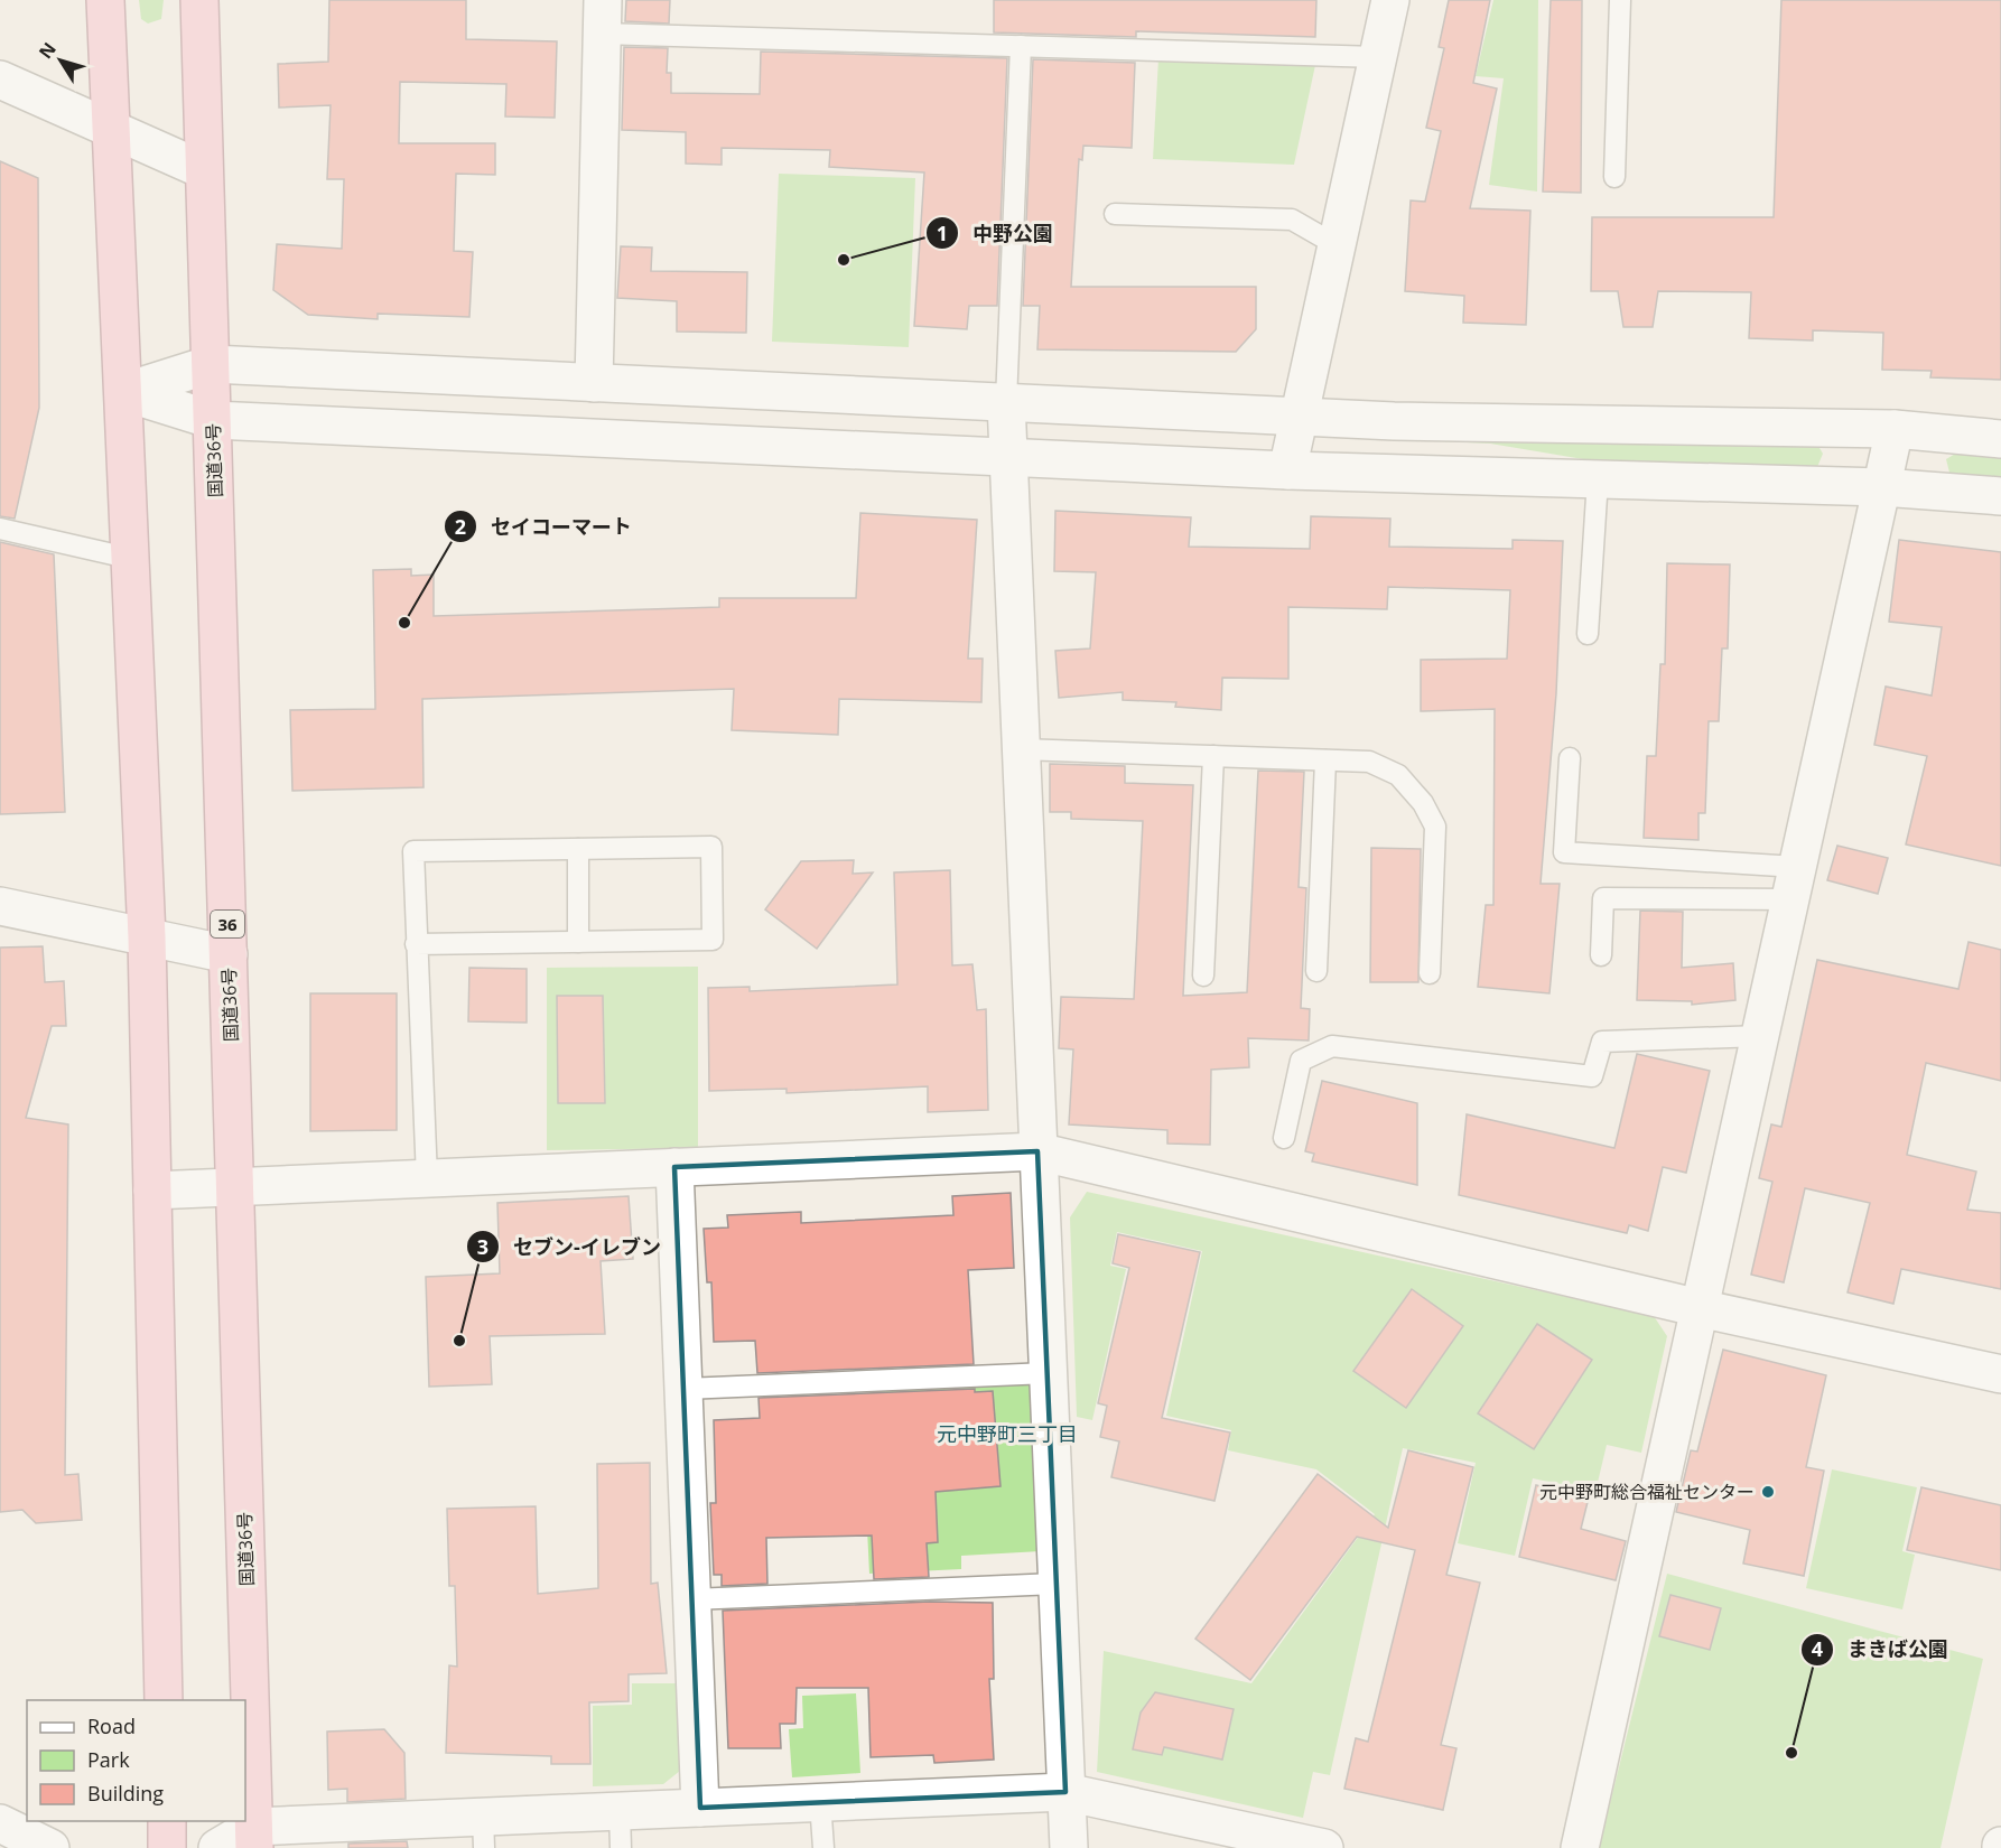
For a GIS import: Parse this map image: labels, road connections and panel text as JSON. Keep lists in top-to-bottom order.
{
  "streets": {
    "highway": ["国道36号", "36"]
  },
  "districts": ["元中野町三丁目"],
  "places": [
    "中野公園",
    "セイコーマート",
    "セブン-イレブン",
    "元中野町総合福祉センター",
    "まきば公園"
  ],
  "legend": ["Road", "Park", "Building"],
  "north": "top left"
}
